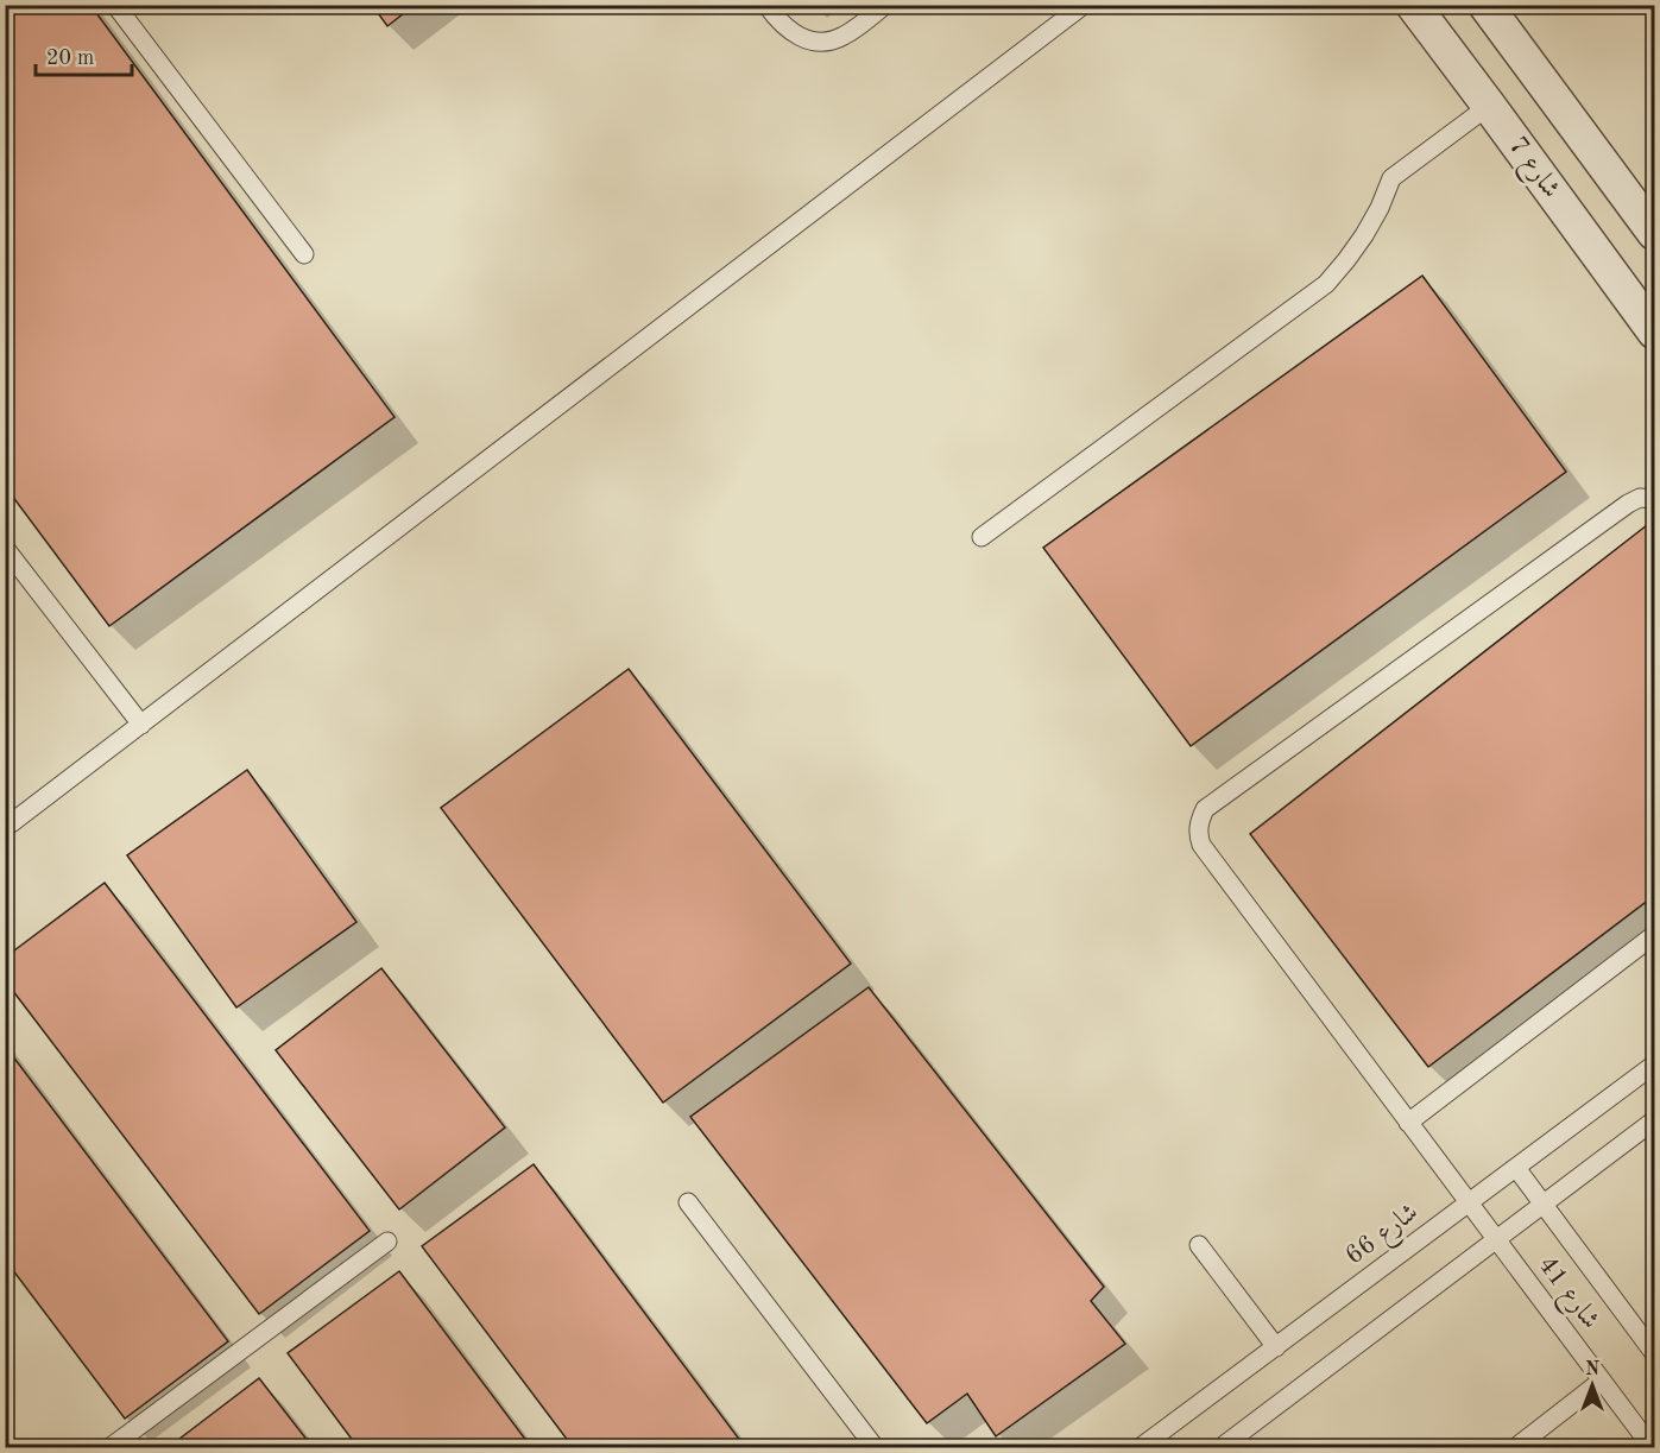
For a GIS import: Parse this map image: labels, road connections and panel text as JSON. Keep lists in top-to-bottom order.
{
  "streets": {
    "street": ["شارع 7"],
    "lane": ["شارع 66", "شارع 41"]
  },
  "crossings": [
    ["شارع 66", "شارع 41"]
  ],
  "scale_bar": "20 m",
  "north": "top"
}
